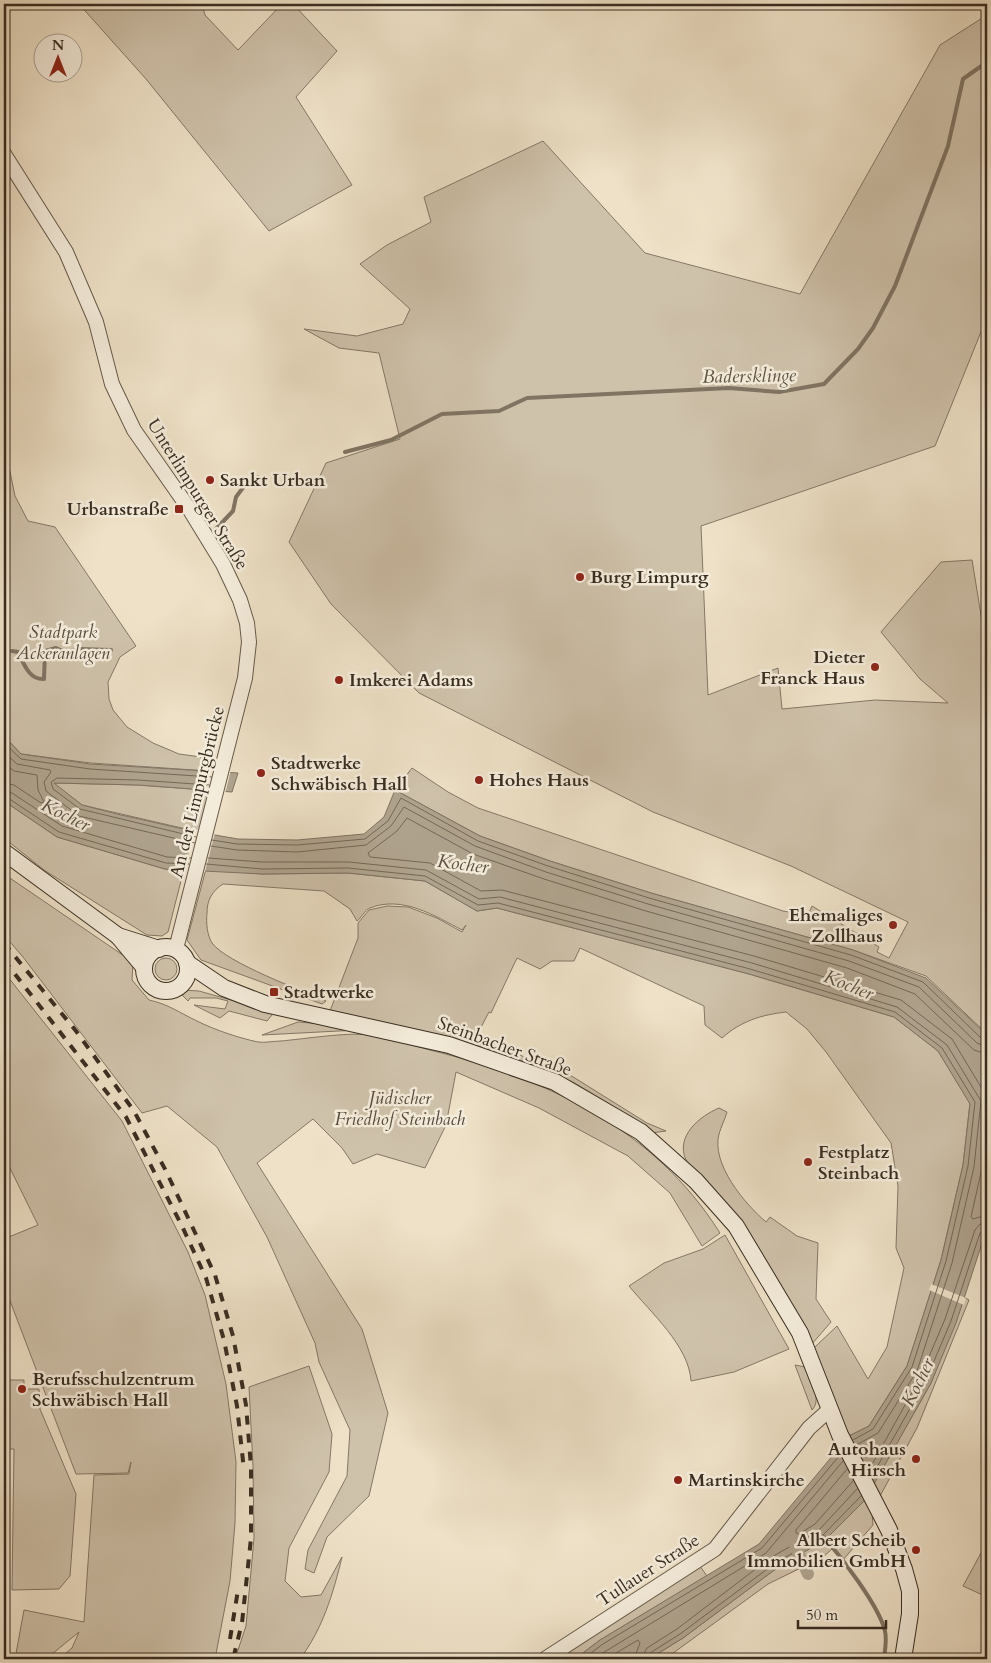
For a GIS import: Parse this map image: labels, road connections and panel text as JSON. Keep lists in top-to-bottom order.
{
  "streets": {
    "main road": ["Steinbacher Straße"],
    "street": ["Unterlimpurger Straße", "An der Limpurgbrücke", "Tullauer Straße"]
  },
  "crossings": [
    ["Unterlimpurger Straße", "An der Limpurgbrücke"],
    ["An der Limpurgbrücke", "Steinbacher Straße"],
    ["Steinbacher Straße", "Tullauer Straße"]
  ],
  "water": ["Badersklinge", "Kocher"],
  "parks": ["Stadtpark Ackeranlagen", "Jüdischer Friedhof Steinbach"],
  "places": {
    "other": [
      "Sankt Urban",
      "Burg Limpurg",
      "Dieter Franck Haus",
      "Imkerei Adams",
      "Stadtwerke Schwäbisch Hall",
      "Hohes Haus",
      "Ehemaliges Zollhaus",
      "Festplatz Steinbach",
      "Berufsschulzentrum Schwäbisch Hall",
      "Autohaus Hirsch",
      "Martinskirche",
      "Albert Scheib Immobilien GmbH"
    ],
    "transit": ["Urbanstraße", "Stadtwerke"]
  },
  "scale_bar": "50 m",
  "north": "top"
}
